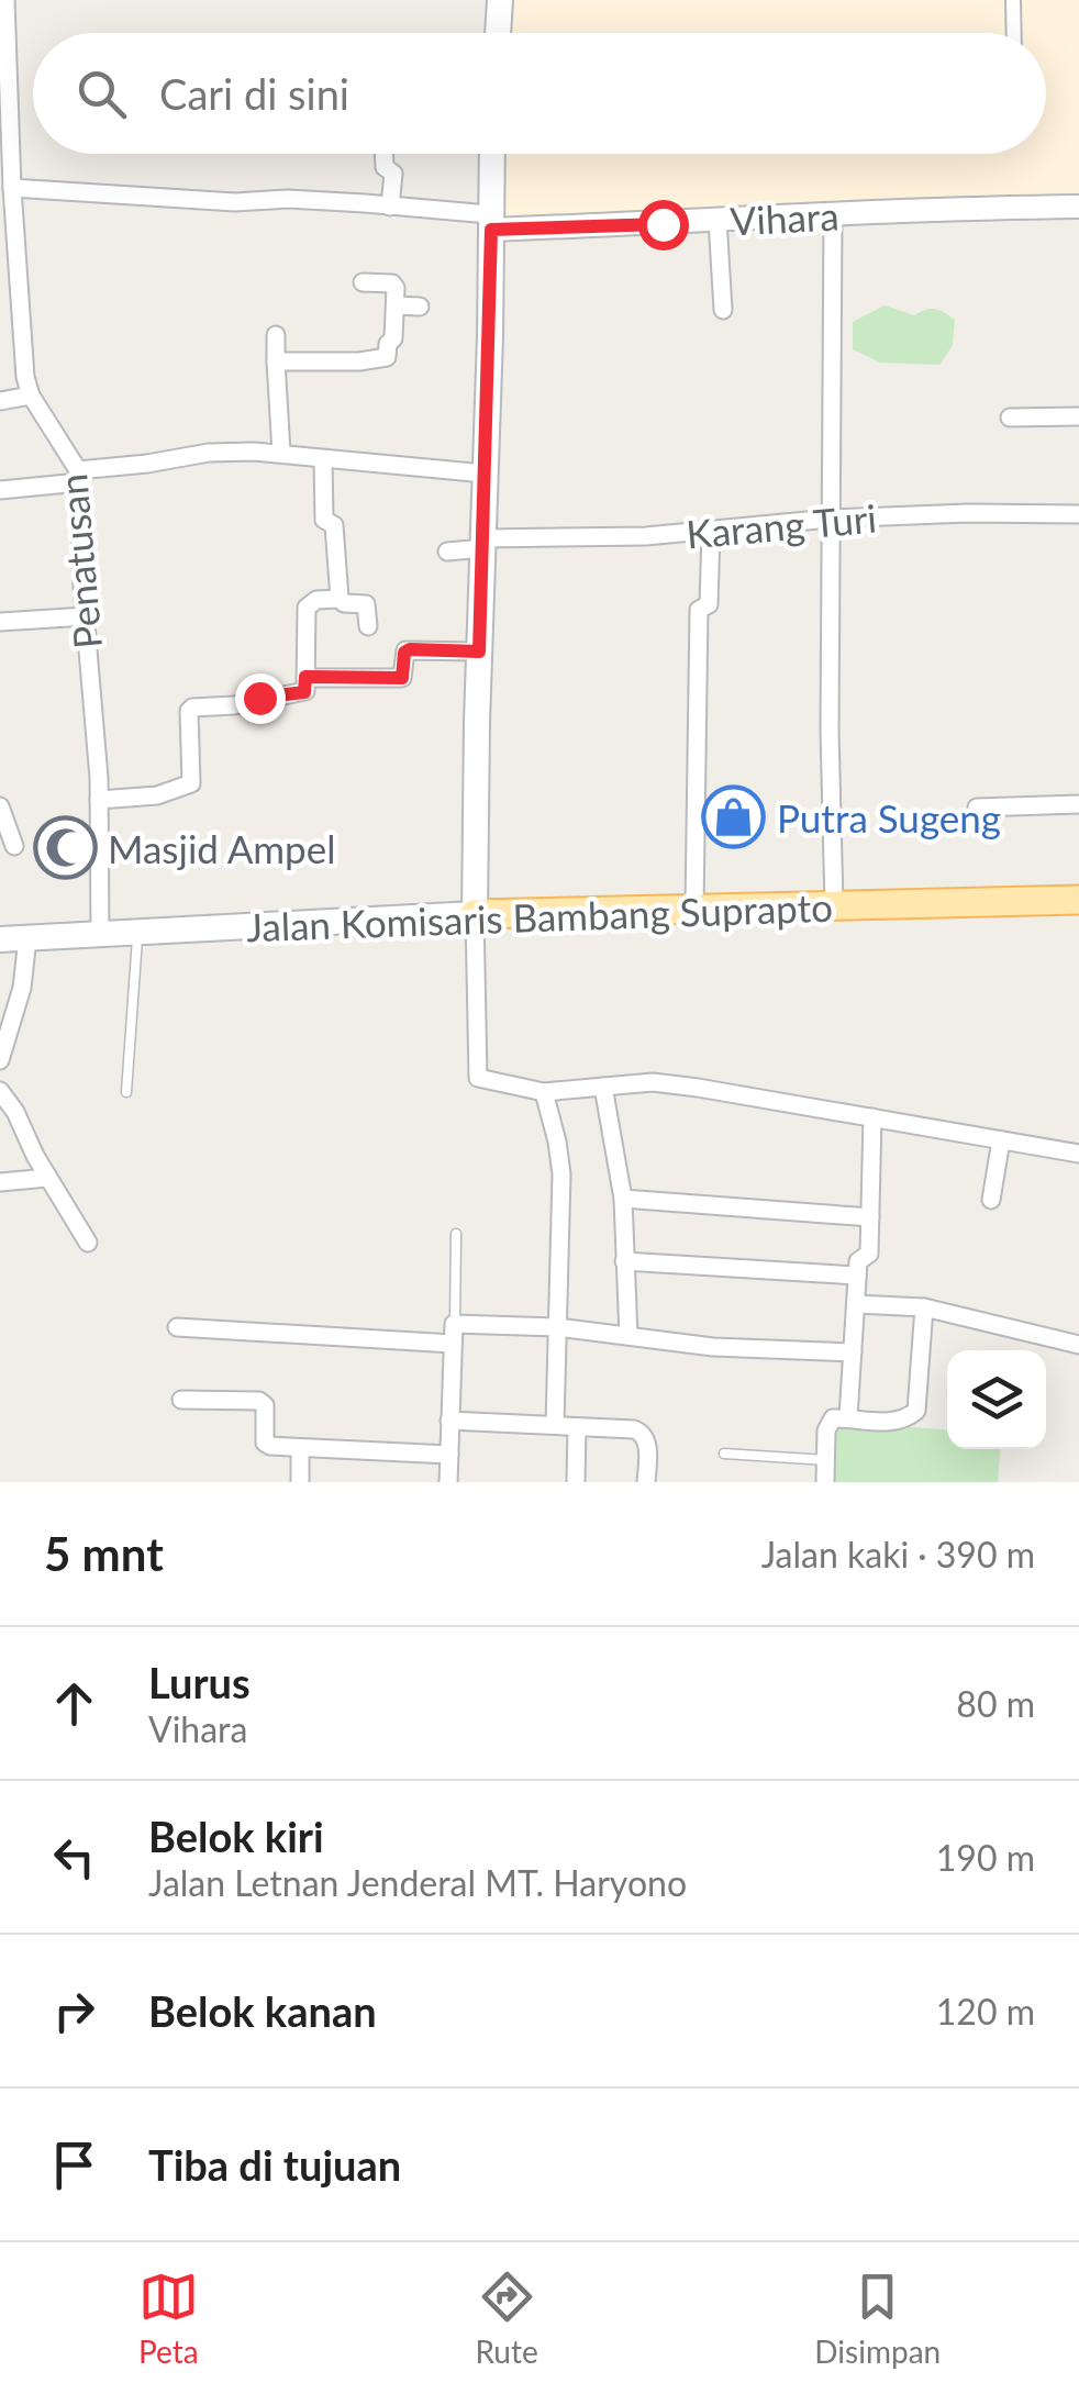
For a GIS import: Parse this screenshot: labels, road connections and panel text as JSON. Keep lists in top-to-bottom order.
{
  "streets": {
    "main road": ["Jalan Komisaris Bambang Suprapto"],
    "street": ["Vihara", "Karang Turi", "Penatusan"]
  },
  "crossings": [
    ["Penatusan", "Jalan Komisaris Bambang Suprapto"]
  ],
  "places": {
    "shop": ["Putra Sugeng"],
    "mosque": ["Masjid Ampel"]
  },
  "page": {
    "search": "Cari di sini",
    "heading": ["5 mnt", "Jalan kaki · 390 m"],
    "list": [
      ["Lurus", "Vihara", "80 m"],
      ["Belok kiri", "Jalan Letnan Jenderal MT. Haryono", "190 m"],
      ["Belok kanan", "120 m"],
      "Tiba di tujuan"
    ],
    "nav": ["Peta", "Rute", "Disimpan"]
  }
}
